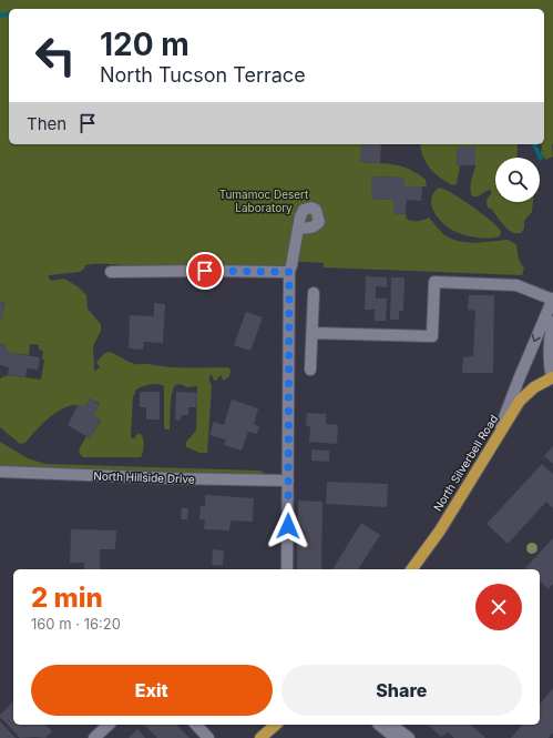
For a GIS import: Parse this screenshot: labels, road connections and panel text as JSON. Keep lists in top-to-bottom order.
{
  "streets": {
    "main road": ["North Silverbell Road"],
    "street": ["North Hillside Drive"]
  },
  "parks": ["Tumamoc Desert Laboratory"],
  "page": {
    "turn": ["120 m", "North Tucson Terrace"],
    "then": "Then",
    "heading": ["2 min", "160 m · 16:20"],
    "buttons": ["Exit", "Share"]
  }
}
